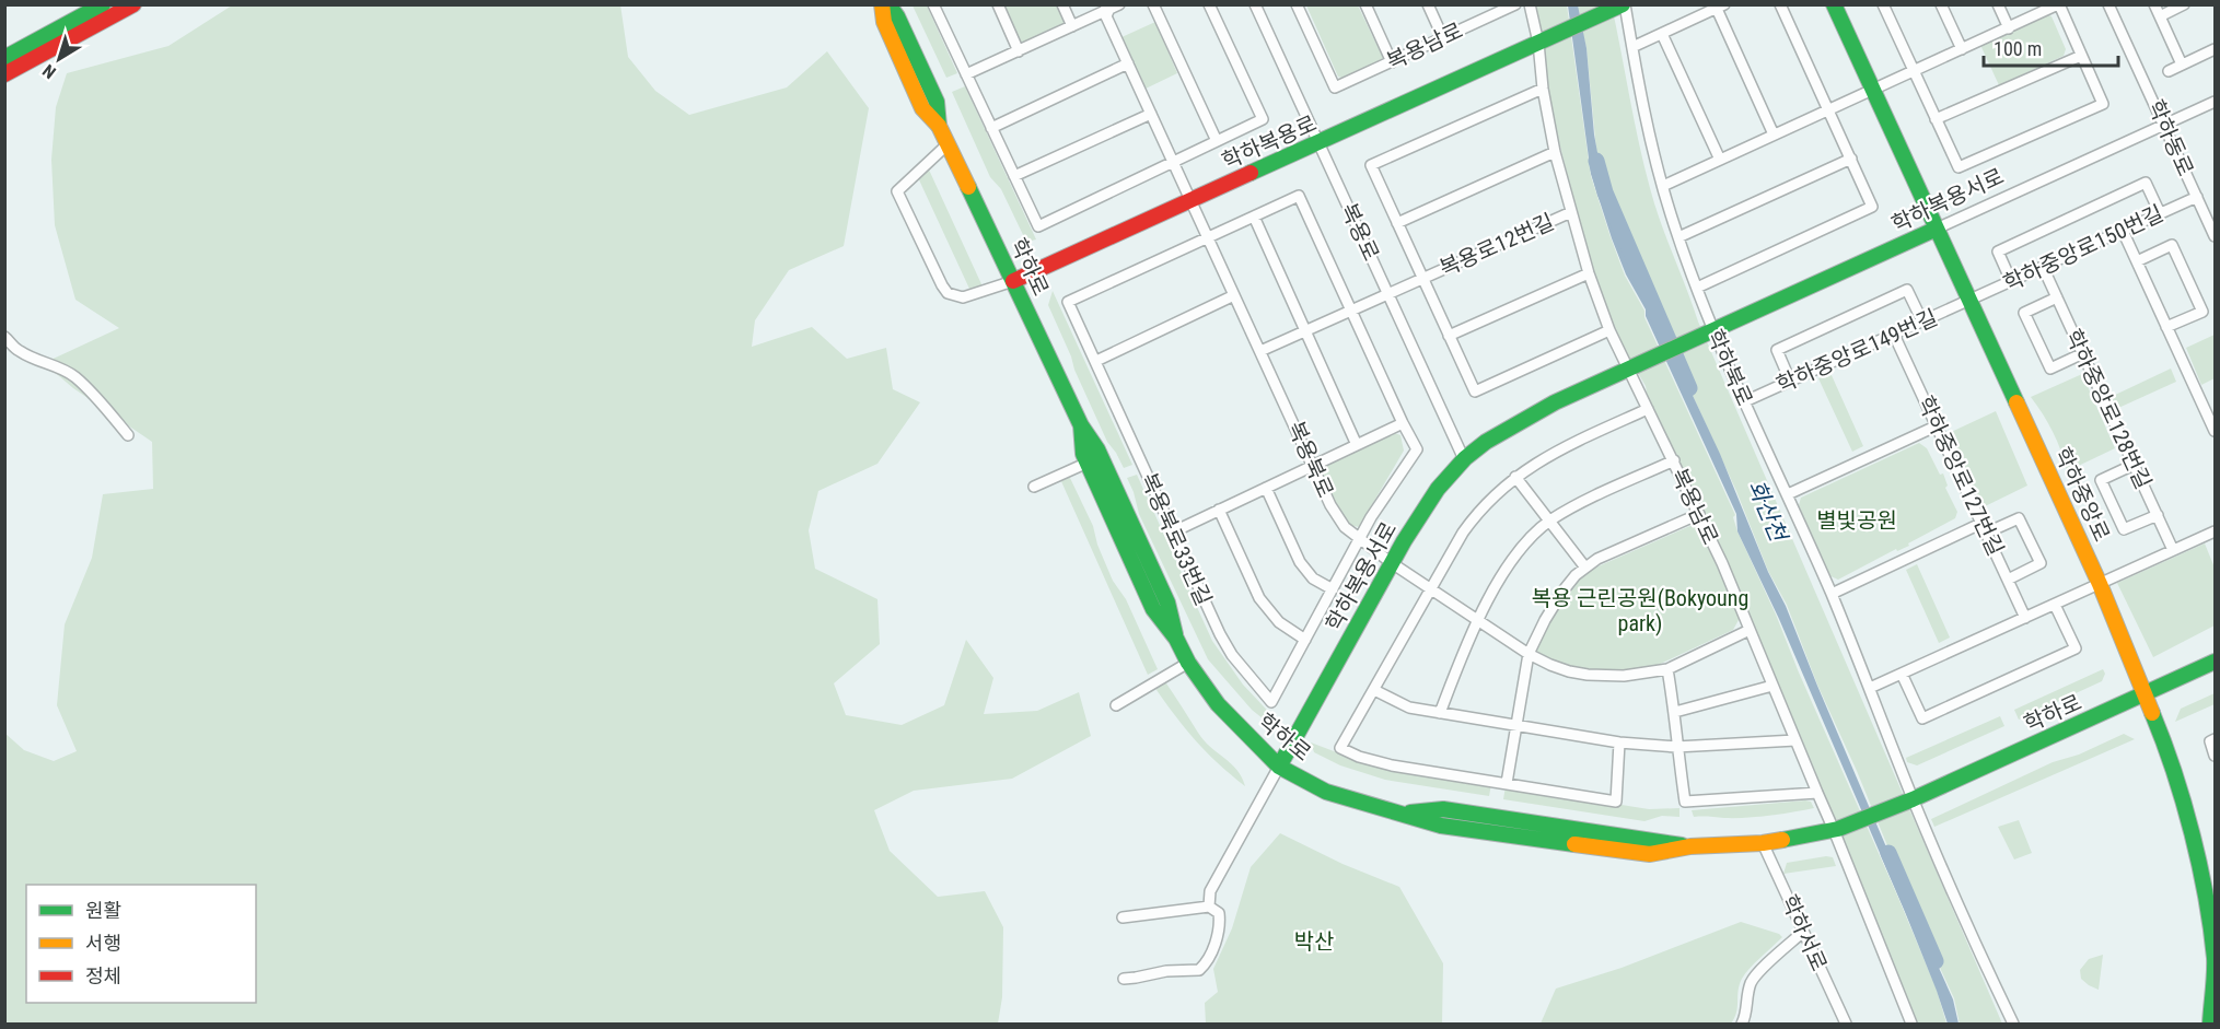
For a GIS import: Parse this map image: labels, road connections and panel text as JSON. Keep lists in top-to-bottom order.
{
  "streets": {
    "main road": [
      "학하복용로",
      "학하복용서로",
      "학하로",
      "학하중앙로"
    ],
    "street": [
      "복용남로",
      "학하동로",
      "복용로",
      "복용로12번길",
      "학하중앙로150번길",
      "학하중앙로149번길",
      "학하북로",
      "학하중앙로128번길",
      "복용북로",
      "학하중앙로127번길",
      "복용북로33번길",
      "학하서로"
    ]
  },
  "crossings": [
    ["복용남로", "학하복용로"],
    ["복용남로", "학하복용서로"],
    ["복용남로", "복용로12번길"],
    ["복용남로", "학하로"],
    ["복용남로", "복용북로"],
    ["학하동로", "학하복용서로"],
    ["학하동로", "학하중앙로150번길"],
    ["학하복용로", "복용로"],
    ["학하복용로", "학하로"],
    ["학하복용로", "학하북로"],
    ["학하복용로", "복용북로"],
    ["학하복용서로", "복용로"],
    ["학하복용서로", "학하로"],
    ["학하복용서로", "학하북로"],
    ["학하복용서로", "복용북로"],
    ["학하복용서로", "학하중앙로"],
    ["복용로", "복용로12번길"],
    ["복용로12번길", "복용북로"],
    ["학하중앙로150번길", "학하중앙로149번길"],
    ["학하중앙로150번길", "학하중앙로128번길"],
    ["학하중앙로150번길", "학하중앙로"],
    ["학하로", "학하북로"],
    ["학하로", "학하중앙로"],
    ["학하로", "학하서로"],
    ["학하중앙로149번길", "학하북로"],
    ["학하중앙로149번길", "학하중앙로127번길"],
    ["학하중앙로149번길", "학하중앙로"],
    ["복용북로", "복용북로33번길"]
  ],
  "water": ["화산천"],
  "parks": ["별빛공원", "복용 근린공원(Bokyoung park)", "박산"],
  "legend": ["원활", "서행", "정체"],
  "scale_bar": "100 m",
  "north": "bottom left"
}
